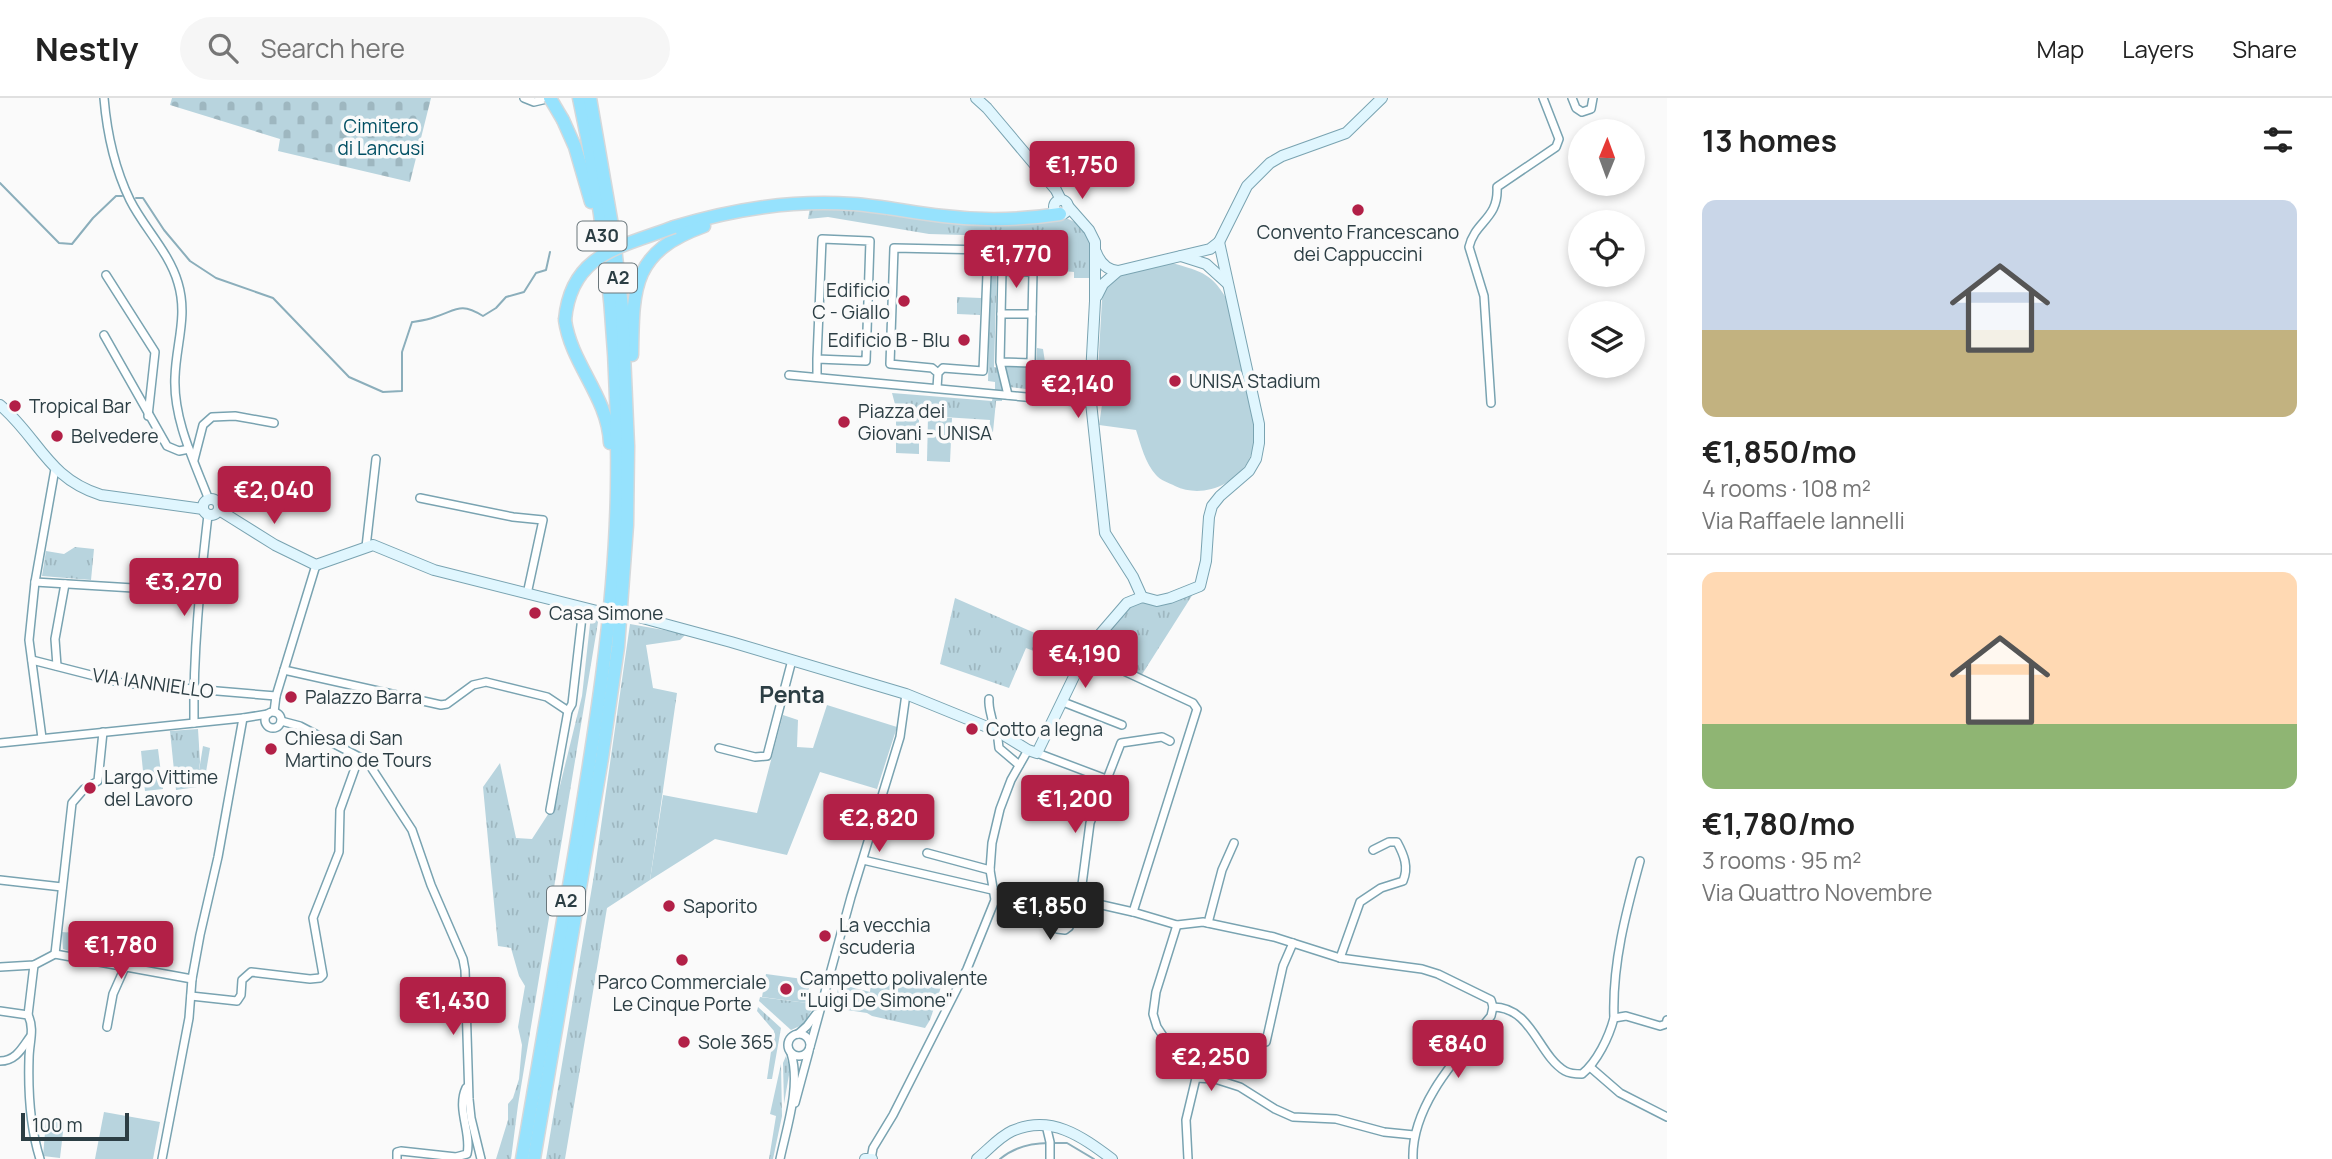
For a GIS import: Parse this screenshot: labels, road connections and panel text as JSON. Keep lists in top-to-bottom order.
{
  "streets": {
    "highway": ["A30", "A2"],
    "street": ["VIA IANNIELLO"]
  },
  "crossings": [
    ["A30", "A2"]
  ],
  "districts": ["Penta"],
  "parks": ["Cimitero di Lancusi"],
  "places": [
    "Convento Francescano dei Cappuccini",
    "Edificio C - Giallo",
    "Edificio B - Blu",
    "UNISA Stadium",
    "Tropical Bar",
    "Piazza dei Giovani - UNISA",
    "Belvedere",
    "Casa Simone",
    "Palazzo Barra",
    "Cotto a legna",
    "Chiesa di San Martino de Tours",
    "Largo Vittime del Lavoro",
    "Saporito",
    "La vecchia scuderia",
    "Parco Commerciale Le Cinque Porte",
    "Campetto polivalente \"Luigi De Simone\"",
    "Sole 365"
  ],
  "scale_bar": "100 m",
  "north": "top",
  "page": {
    "header": "Nestly",
    "search": "Search here",
    "nav": ["Map", "Layers", "Share"],
    "heading": "13 homes",
    "price": [
      "€1,750",
      "€1,770",
      "€2,140",
      "€2,040",
      "€3,270",
      "€4,190",
      "€1,200",
      "€2,820",
      "€1,850",
      "€1,780",
      "€1,430",
      "€840",
      "€2,250"
    ],
    "list": [
      {
        "name": "€1,850/mo",
        "note": "4 rooms · 108 m² · Via Raffaele Iannelli"
      },
      {
        "name": "€1,780/mo",
        "note": "3 rooms · 95 m² · Via Quattro Novembre"
      }
    ],
    "scale": "100 m"
  }
}
